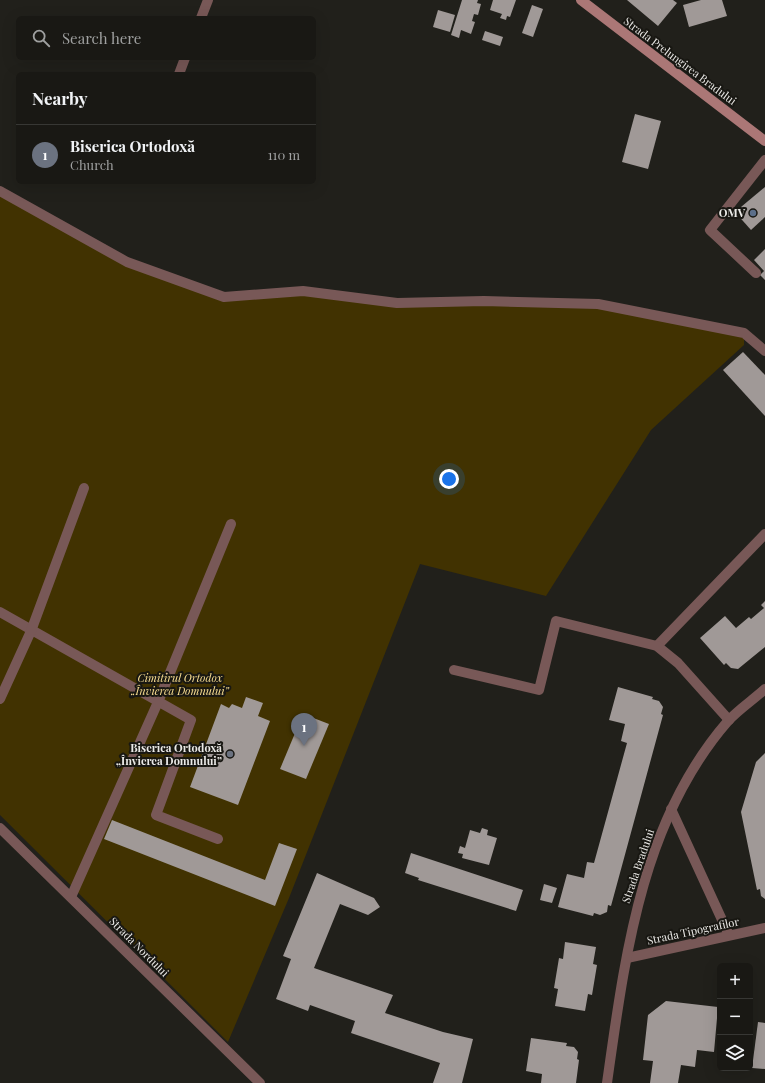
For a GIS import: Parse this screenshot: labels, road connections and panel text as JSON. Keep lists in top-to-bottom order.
{
  "streets": {
    "street": [
      "Strada Prelungirea Bradului",
      "Strada Bradului",
      "Strada Tipografilor",
      "Strada Nordului"
    ]
  },
  "crossings": [
    ["Strada Bradului", "Strada Tipografilor"]
  ],
  "parks": ["Cimitirul Ortodox „Învierea Domnului”"],
  "places": ["OMV", "Biserica Ortodoxă „Învierea Domnului”"],
  "page": {
    "search": "Search here",
    "heading": "Nearby",
    "list": [
      {
        "mark": "1",
        "name": "Biserica Ortodoxă",
        "note": "Church",
        "value": "110 m"
      }
    ],
    "pins": "1",
    "map_buttons": ["+", "−"]
  }
}
